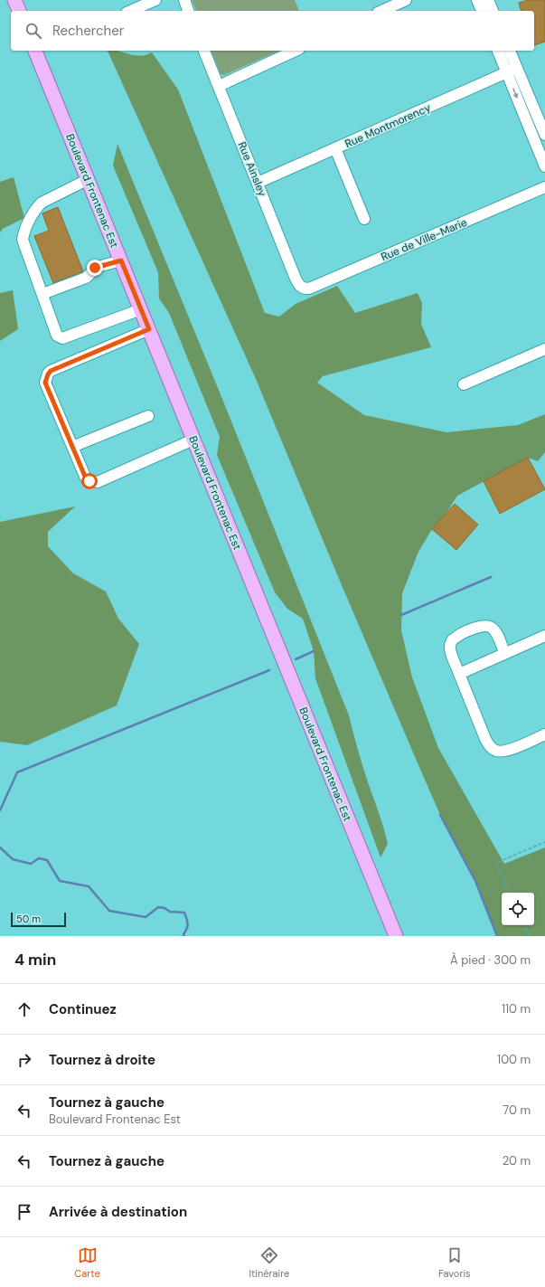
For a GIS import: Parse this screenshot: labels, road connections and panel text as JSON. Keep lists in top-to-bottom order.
{
  "streets": {
    "main road": ["Boulevard Frontenac Est"],
    "street": ["Rue Montmorency", "Rue Ainsley", "Rue de Ville-Marie"]
  },
  "crossings": [
    ["Rue Montmorency", "Rue Ainsley"],
    ["Rue Ainsley", "Rue de Ville-Marie"]
  ],
  "scale_bar": "50 m",
  "page": {
    "search": "Rechercher",
    "scale": "50 m",
    "heading": ["4 min", "À pied · 300 m"],
    "list": [
      ["Continuez", "110 m"],
      ["Tournez à droite", "100 m"],
      ["Tournez à gauche", "Boulevard Frontenac Est", "70 m"],
      ["Tournez à gauche", "20 m"],
      "Arrivée à destination"
    ],
    "nav": ["Carte", "Itinéraire", "Favoris"]
  }
}
